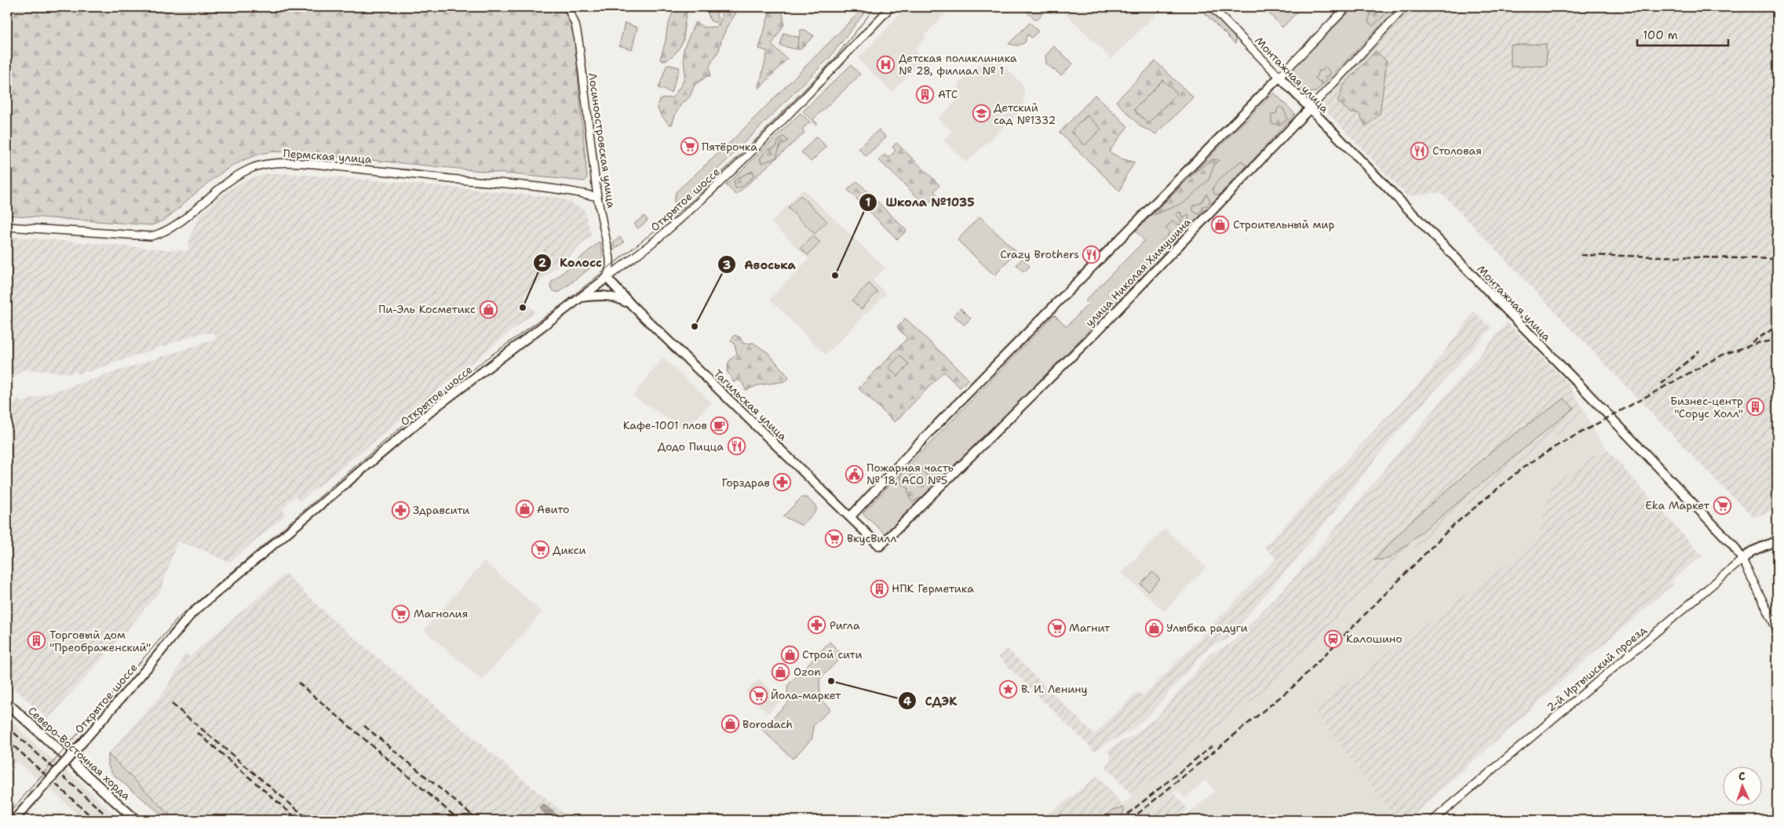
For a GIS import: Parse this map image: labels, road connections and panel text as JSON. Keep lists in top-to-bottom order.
{
  "streets": {
    "main road": [
      "Монтажная улица",
      "Открытое шоссе",
      "улица Николая Химушина",
      "Тагильская улица",
      "2-й Иртышский проезд",
      "Северо-Восточная хорда"
    ],
    "street": ["Лосиноостровская улица", "Пермская улица"]
  },
  "crossings": [
    ["Монтажная улица", "улица Николая Химушина"],
    ["Монтажная улица", "2-й Иртышский проезд"],
    ["Лосиноостровская улица", "Пермская улица"],
    ["Лосиноостровская улица", "Открытое шоссе"],
    ["Лосиноостровская улица", "Тагильская улица"],
    ["Открытое шоссе", "Тагильская улица"],
    ["улица Николая Химушина", "Тагильская улица"]
  ],
  "places": {
    "hospital": ["Детская поликлиника № 28, филиал № 1"],
    "building": [
      "АТС",
      "Бизнес-центр \"Сорус Холл\"",
      "НПК Герметика",
      "Торговый дом \"Преображенский\""
    ],
    "school or university": ["Детский сад №1332"],
    "supermarket": [
      "Пятёрочка",
      "Eka Маркет",
      "ВкусВилл",
      "Дикси",
      "Магнолия",
      "Магнит",
      "Йола-маркет"
    ],
    "restaurant": ["Столовая", "Crazy Brothers", "Додо Пицца"],
    "shop": [
      "Строительный мир",
      "Пи-Эль Косметикс",
      "Авито",
      "Улыбка радуги",
      "Строй сити",
      "Ozon",
      "Borodach"
    ],
    "other": [
      "Школа №1035",
      "Колосс",
      "Авоська",
      "СДЭК"
    ],
    "cafe": ["Кафе-1001 плов"],
    "public building": ["Пожарная часть № 18, АСО №5"],
    "pharmacy": ["Горздрав", "Здравсити", "Ригла"],
    "station": ["Калошино"],
    "place": ["В. И. Ленину"]
  },
  "scale_bar": "100 m",
  "north": "top"
}
